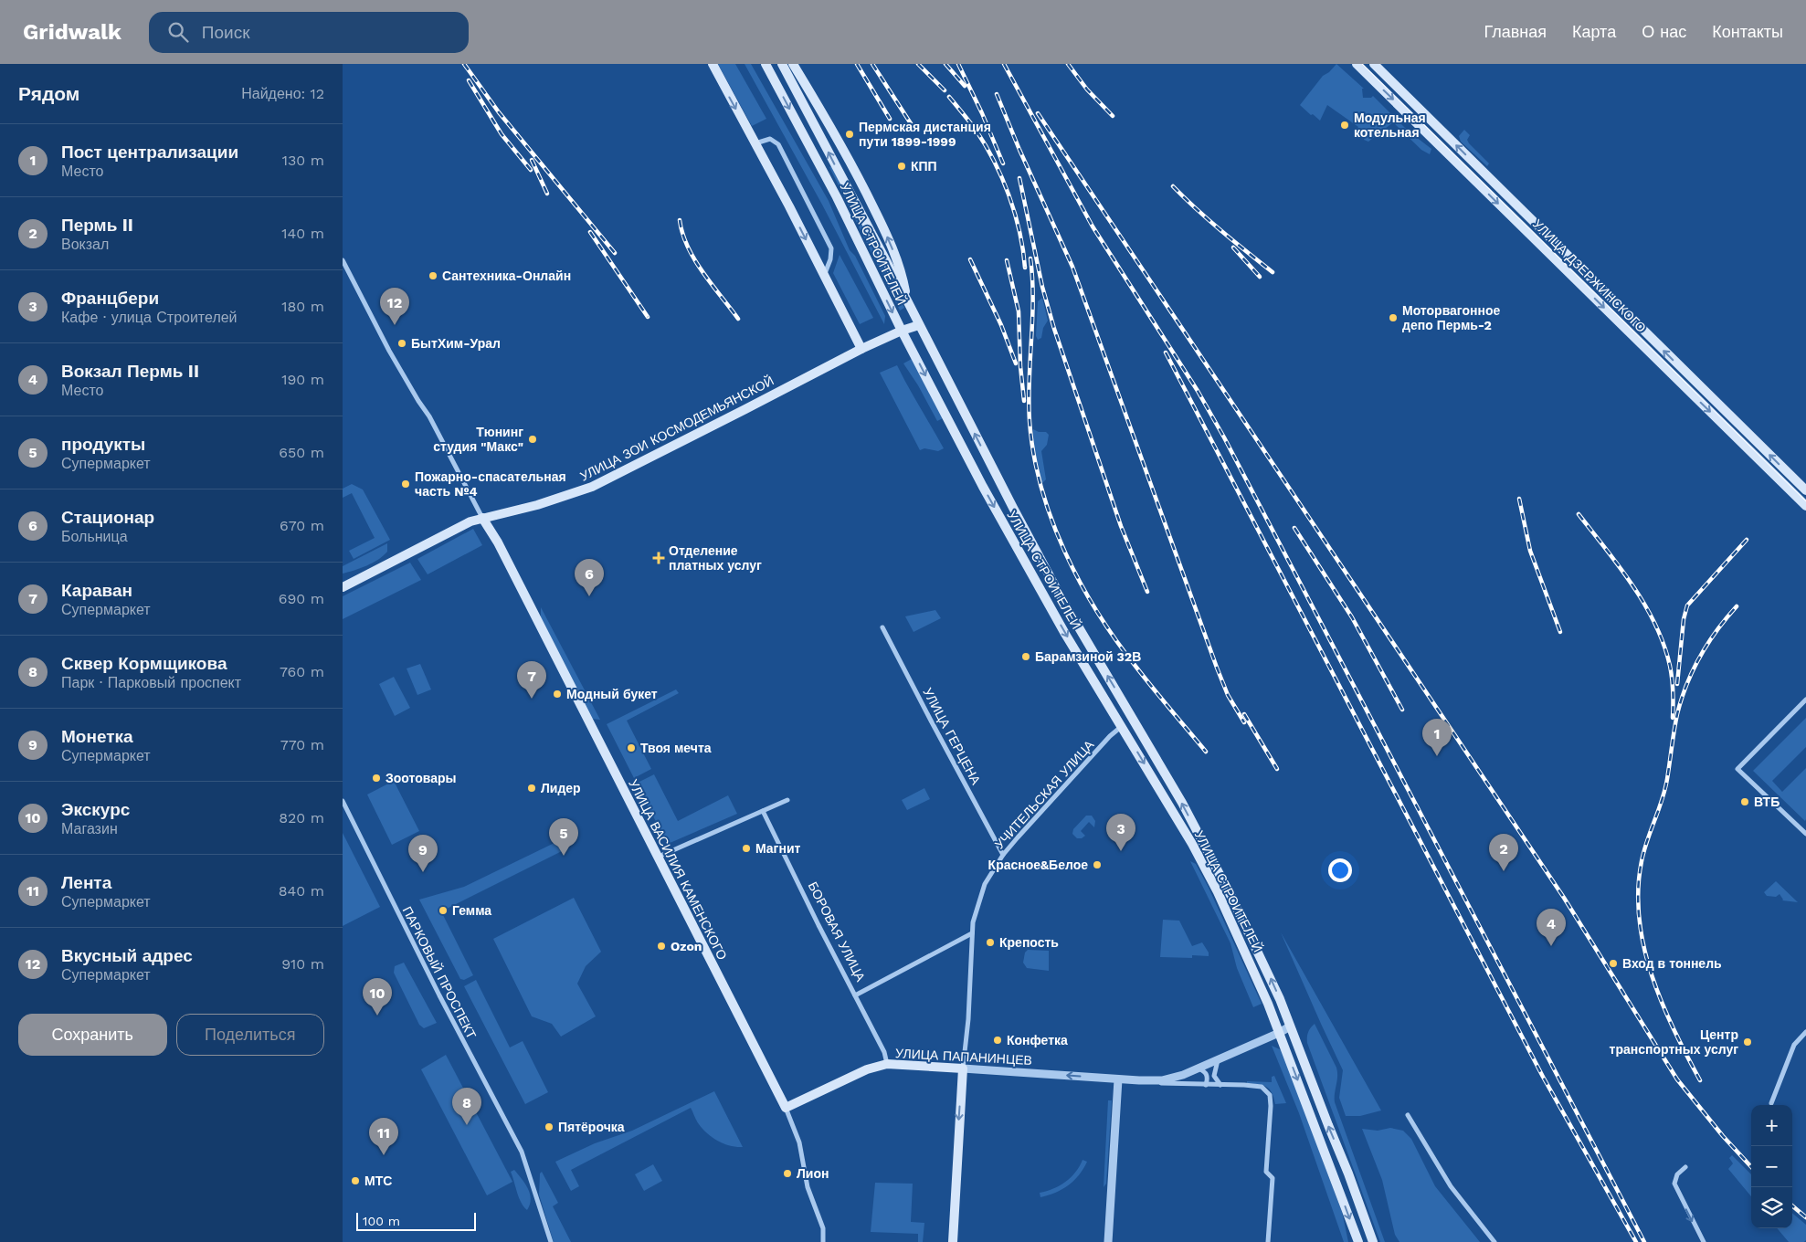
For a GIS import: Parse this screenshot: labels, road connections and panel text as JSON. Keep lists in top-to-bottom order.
{
  "streets": {
    "main road": [
      "УЛИЦА СТРОИТЕЛЕЙ",
      "УЛИЦА ДЗЕРЖИНСКОГО",
      "УЛИЦА ЗОИ КОСМОДЕМЬЯНСКОЙ",
      "УЛИЦА ВАСИЛИЯ КАМЕНСКОГО",
      "УЛИЦА ПАПАНИНЦЕВ"
    ],
    "street": [
      "УЛИЦА ГЕРЦЕНА",
      "УЧИТЕЛЬСКАЯ УЛИЦА",
      "БОРОВАЯ УЛИЦА",
      "ПАРКОВЫЙ ПРОСПЕКТ"
    ]
  },
  "crossings": [
    ["УЛИЦА СТРОИТЕЛЕЙ", "УЛИЦА ЗОИ КОСМОДЕМЬЯНСКОЙ"],
    ["УЛИЦА СТРОИТЕЛЕЙ", "УЧИТЕЛЬСКАЯ УЛИЦА"],
    ["УЛИЦА СТРОИТЕЛЕЙ", "УЛИЦА ПАПАНИНЦЕВ"],
    ["УЛИЦА ЗОИ КОСМОДЕМЬЯНСКОЙ", "УЛИЦА ВАСИЛИЯ КАМЕНСКОГО"],
    ["УЛИЦА ГЕРЦЕНА", "УЧИТЕЛЬСКАЯ УЛИЦА"],
    ["УЧИТЕЛЬСКАЯ УЛИЦА", "УЛИЦА ПАПАНИНЦЕВ"],
    ["УЛИЦА ВАСИЛИЯ КАМЕНСКОГО", "УЛИЦА ПАПАНИНЦЕВ"],
    ["БОРОВАЯ УЛИЦА", "УЛИЦА ПАПАНИНЦЕВ"]
  ],
  "places": {
    "other": [
      "Модульная котельная",
      "Пермская дистанция пути 1899-1999",
      "КПП",
      "Сантехника-Онлайн",
      "Моторвагонное депо Пермь-2",
      "БытХим-Урал",
      "Тюнинг студия \"Макс\"",
      "Пожарно-спасательная часть №4",
      "Барамзиной 32В",
      "Модный букет",
      "Твоя мечта",
      "Зоотовары",
      "Лидер",
      "ВТБ",
      "Магнит",
      "Красное&Белое",
      "Гемма",
      "Крепость",
      "Ozon",
      "Вход в тоннель",
      "Конфетка",
      "Центр транспортных услуг",
      "Пятёрочка",
      "Лион",
      "МТС"
    ],
    "health": ["Отделение платных услуг"]
  },
  "scale_bar": "100 m",
  "page": {
    "header": "Gridwalk",
    "search": "Поиск",
    "nav": [
      "Главная",
      "Карта",
      "О нас",
      "Контакты"
    ],
    "heading": ["Рядом", "Найдено: 12"],
    "list": [
      {
        "mark": "1",
        "name": "Пост централизации",
        "note": "Место",
        "value": "130 m"
      },
      {
        "mark": "2",
        "name": "Пермь II",
        "note": "Вокзал",
        "value": "140 m"
      },
      {
        "mark": "3",
        "name": "Францбери",
        "note": "Кафе · улица Строителей",
        "value": "180 m"
      },
      {
        "mark": "4",
        "name": "Вокзал Пермь II",
        "note": "Место",
        "value": "190 m"
      },
      {
        "mark": "5",
        "name": "продукты",
        "note": "Супермаркет",
        "value": "650 m"
      },
      {
        "mark": "6",
        "name": "Стационар",
        "note": "Больница",
        "value": "670 m"
      },
      {
        "mark": "7",
        "name": "Караван",
        "note": "Супермаркет",
        "value": "690 m"
      },
      {
        "mark": "8",
        "name": "Сквер Кормщикова",
        "note": "Парк · Парковый проспект",
        "value": "760 m"
      },
      {
        "mark": "9",
        "name": "Монетка",
        "note": "Супермаркет",
        "value": "770 m"
      },
      {
        "mark": "10",
        "name": "Экскурс",
        "note": "Магазин",
        "value": "820 m"
      },
      {
        "mark": "11",
        "name": "Лента",
        "note": "Супермаркет",
        "value": "840 m"
      },
      {
        "mark": "12",
        "name": "Вкусный адрес",
        "note": "Супермаркет",
        "value": "910 m"
      }
    ],
    "pins": [
      "12",
      "6",
      "7",
      "1",
      "3",
      "5",
      "2",
      "9",
      "4",
      "10",
      "8",
      "11"
    ],
    "buttons": ["Сохранить", "Поделиться"],
    "map_buttons": ["+", "−"],
    "scale": "100 m"
  }
}
